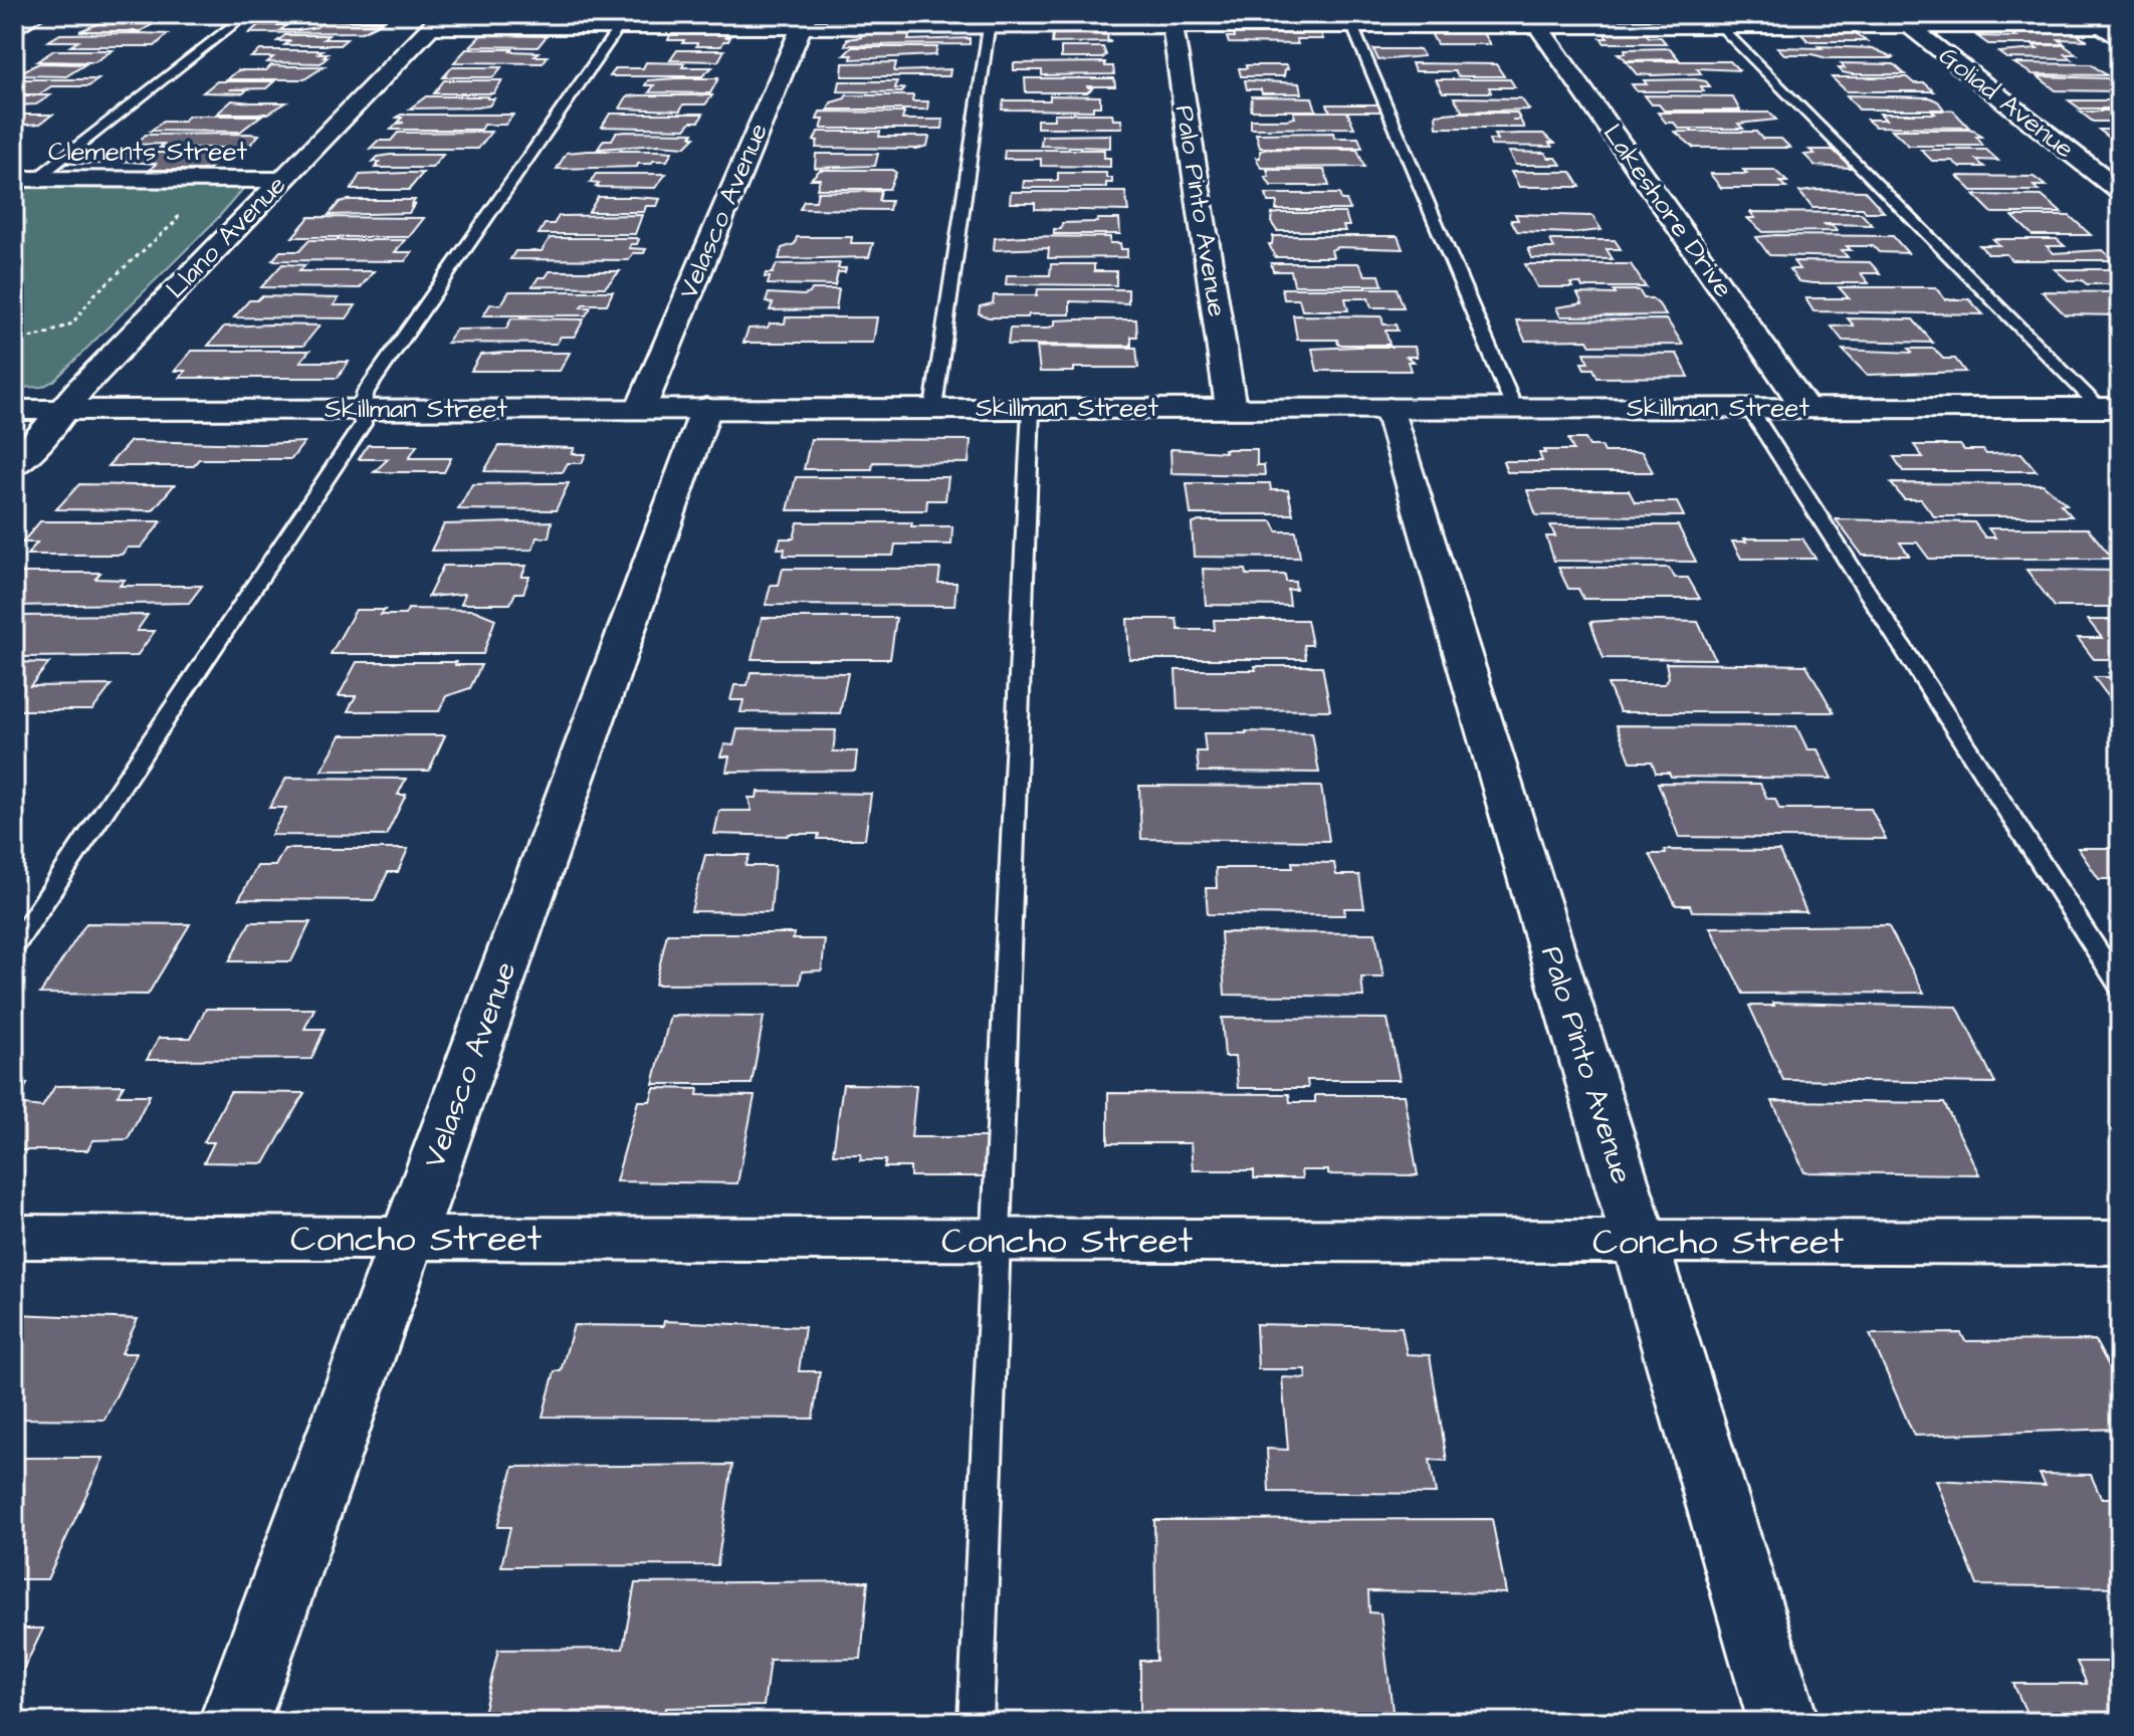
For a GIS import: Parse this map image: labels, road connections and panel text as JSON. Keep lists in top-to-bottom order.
{
  "streets": {
    "street": [
      "Goliad Avenue",
      "Clements Street",
      "Velasco Avenue",
      "Palo Pinto Avenue",
      "Lakeshore Drive",
      "Llano Avenue",
      "Skillman Street",
      "Concho Street"
    ]
  },
  "crossings": [
    ["Clements Street", "Llano Avenue"],
    ["Velasco Avenue", "Skillman Street"],
    ["Velasco Avenue", "Concho Street"],
    ["Palo Pinto Avenue", "Skillman Street"],
    ["Palo Pinto Avenue", "Concho Street"],
    ["Lakeshore Drive", "Skillman Street"],
    ["Llano Avenue", "Skillman Street"]
  ]
}
